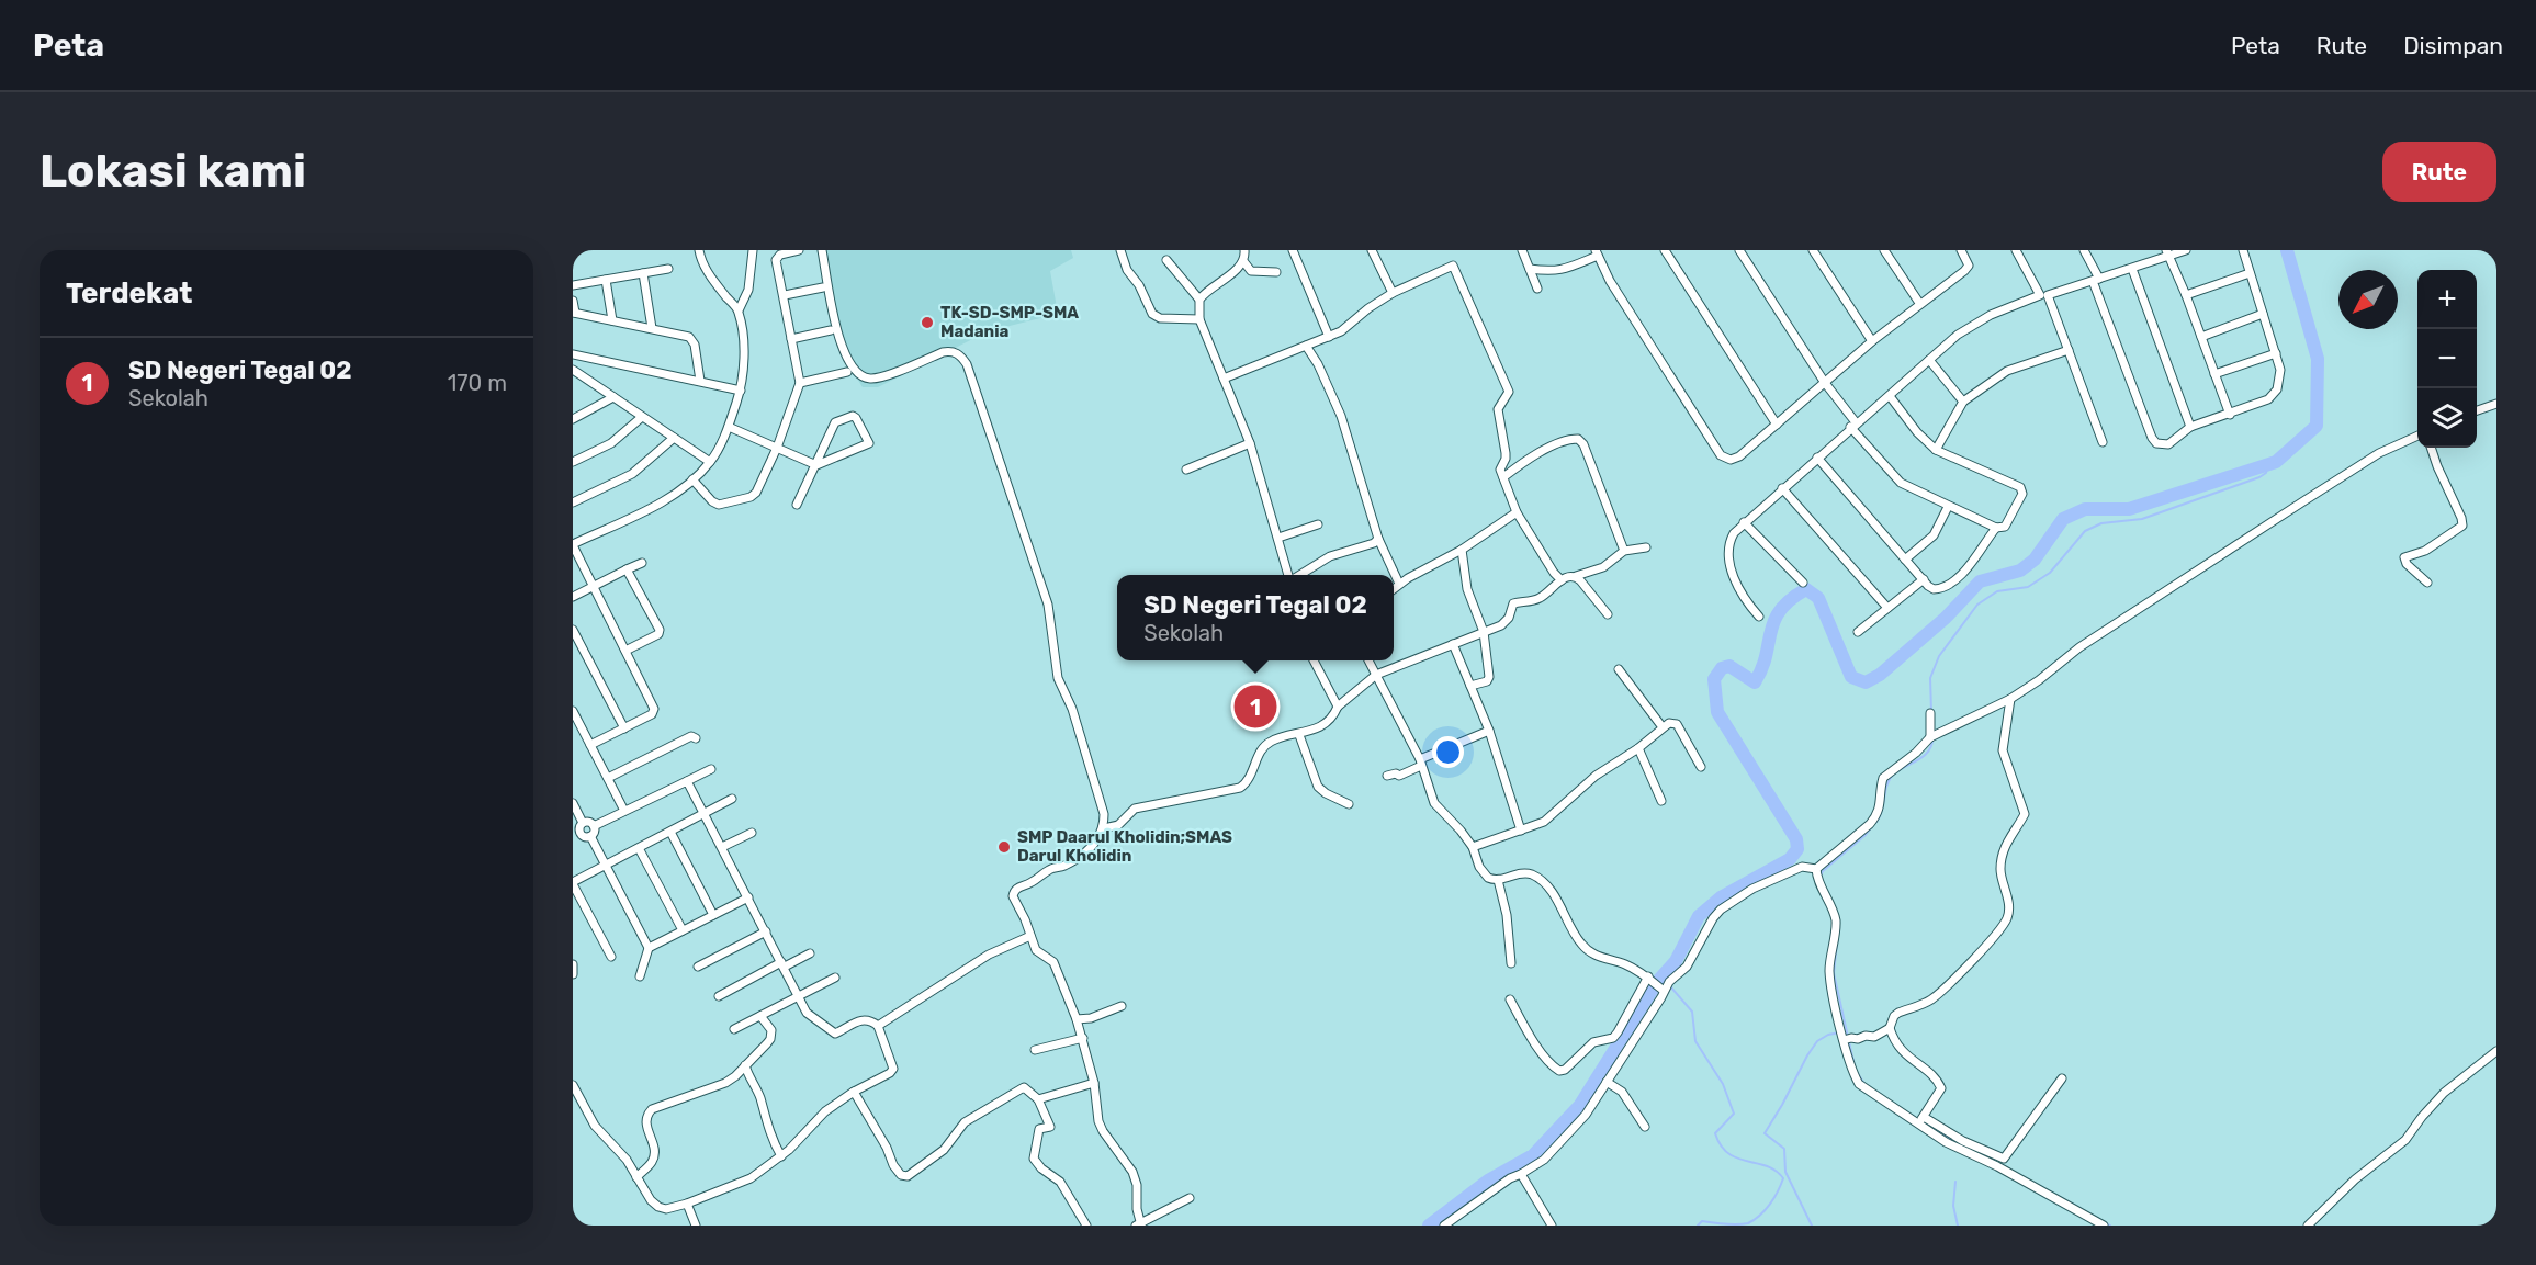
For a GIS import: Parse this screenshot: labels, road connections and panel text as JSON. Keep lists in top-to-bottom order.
{
  "places": ["TK-SD-SMP-SMA Madania", "SMP Daarul Kholidin;SMAS Darul Kholidin"],
  "north": "bottom left",
  "page": {
    "header": "Peta",
    "nav": ["Peta", "Rute", "Disimpan"],
    "buttons": "Rute",
    "title": "Lokasi kami",
    "heading": "Terdekat",
    "map_buttons": ["+", "−"],
    "list": [
      {
        "mark": "1",
        "name": "SD Negeri Tegal 02",
        "note": "Sekolah",
        "value": "170 m"
      }
    ],
    "popup": ["SD Negeri Tegal 02", "Sekolah"],
    "pins": "1"
  }
}
